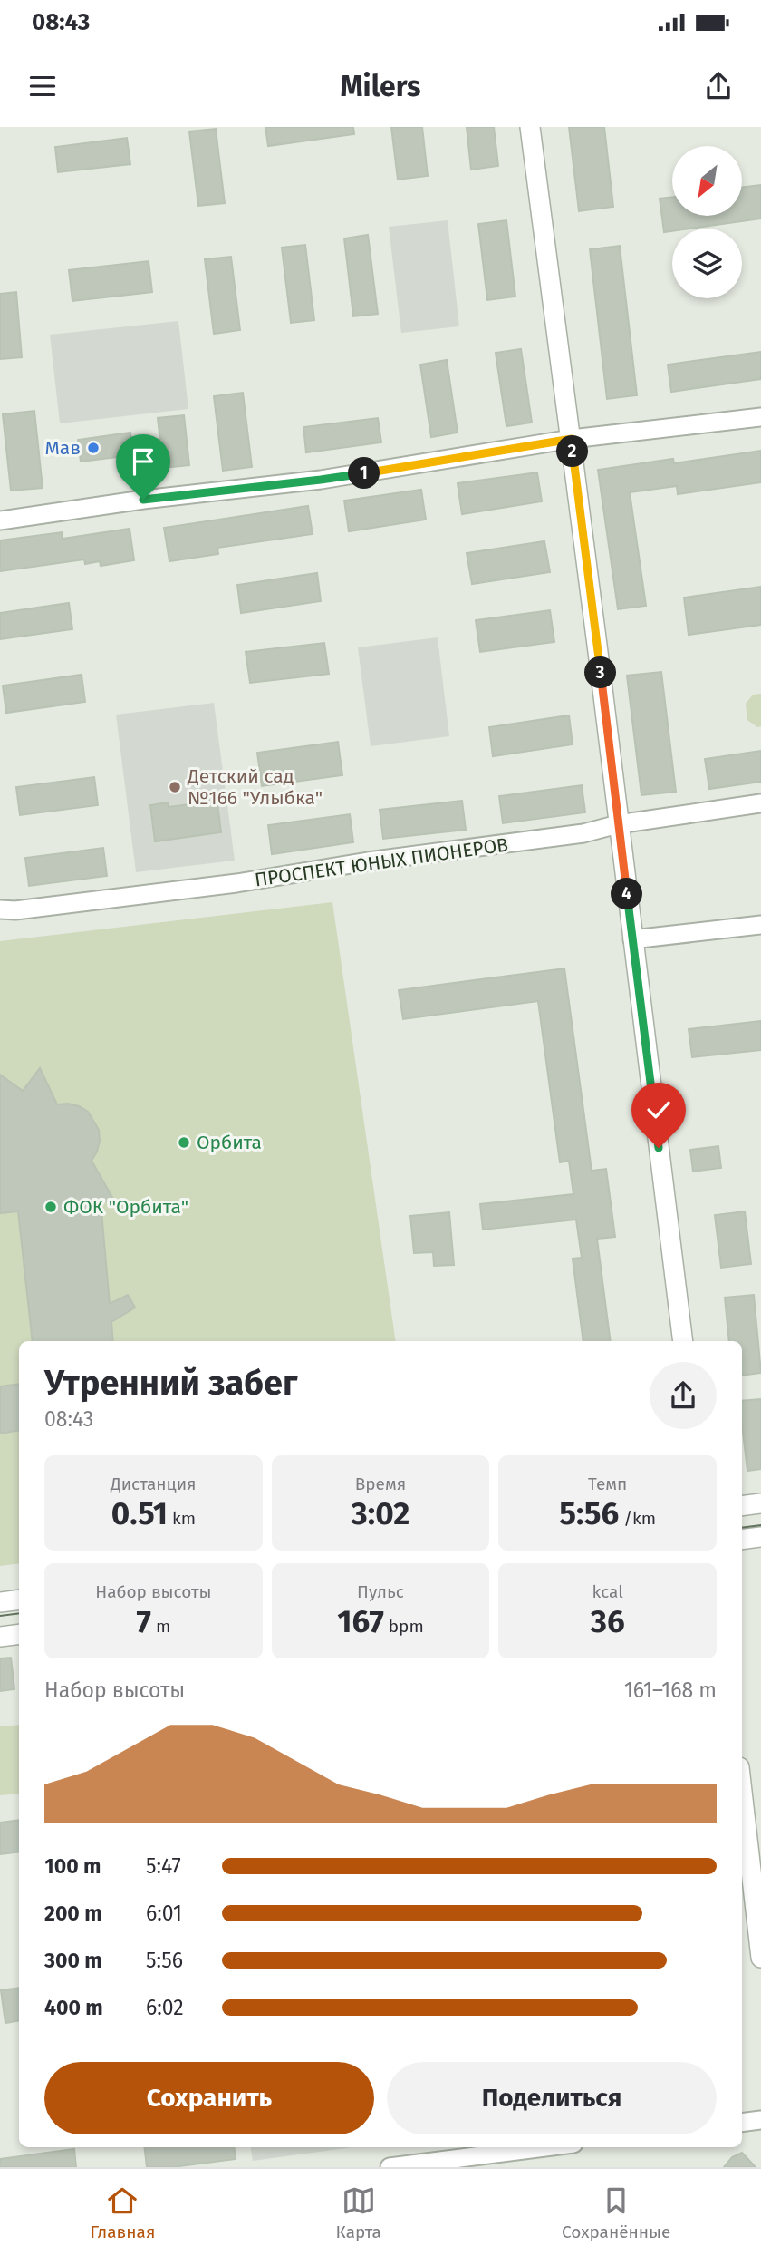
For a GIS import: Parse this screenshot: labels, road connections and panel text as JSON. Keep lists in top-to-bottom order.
{
  "streets": {
    "street": ["ПРОСПЕКТ ЮНЫХ ПИОНЕРОВ"]
  },
  "places": [
    "Мав",
    "Детский сад №166 \"Улыбка\"",
    "Орбита",
    "ФОК \"Орбита\""
  ],
  "north": "bottom left",
  "page": {
    "status": "08:43",
    "header": "Milers",
    "pins": [
      "2",
      "1",
      "3",
      "4"
    ],
    "heading": ["Утренний забег", "08:43"],
    "stats": [
      ["Дистанция", "0.51 km"],
      ["Время", "3:02"],
      ["Темп", "5:56 /km"],
      ["Набор высоты", "7 m"],
      ["Пульс", "167 bpm"],
      ["kcal", "36"]
    ],
    "chart": ["Набор высоты", "161–168 m"],
    "list": [
      {
        "name": "100 m",
        "note": "5:47"
      },
      {
        "name": "200 m",
        "note": "6:01"
      },
      {
        "name": "300 m",
        "note": "5:56"
      },
      {
        "name": "400 m",
        "note": "6:02"
      }
    ],
    "buttons": ["Сохранить", "Поделиться"],
    "tabs": ["Главная", "Карта", "Сохранённые"]
  }
}
